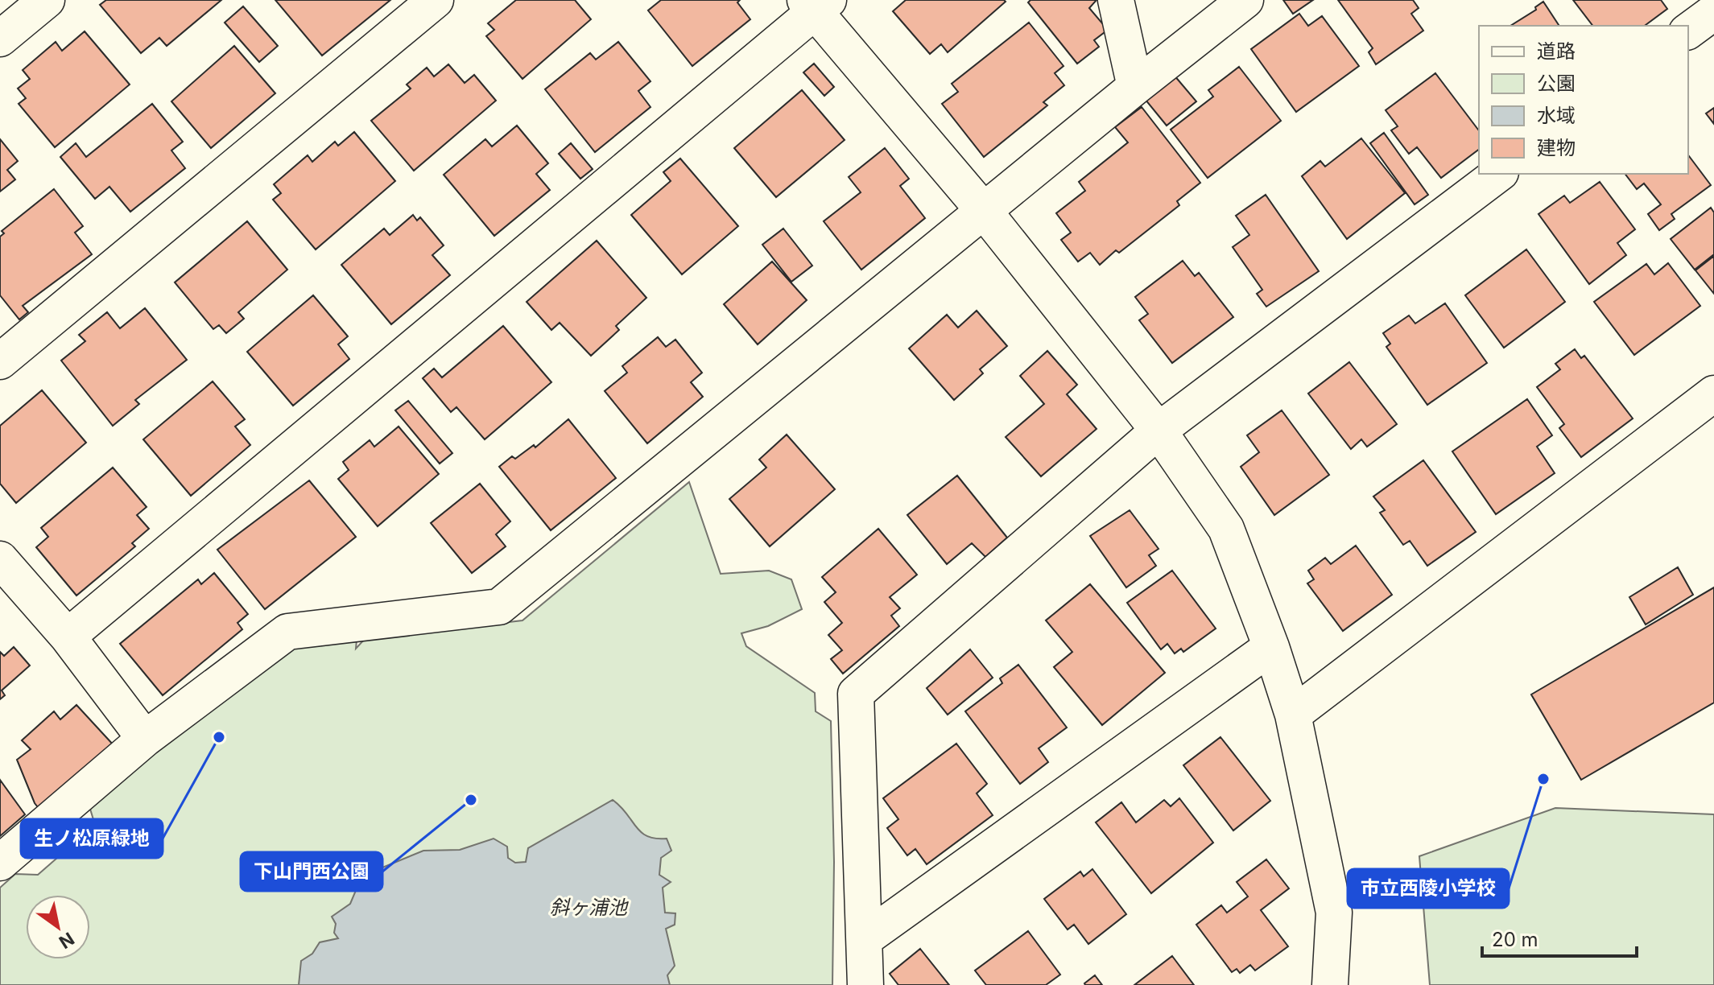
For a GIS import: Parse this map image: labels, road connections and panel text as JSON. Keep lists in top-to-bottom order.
{
  "water": ["斜ヶ浦池"],
  "places": ["生ノ松原緑地", "市立西陵小学校", "下山門西公園"],
  "legend": [
    "道路",
    "公園",
    "水域",
    "建物"
  ],
  "scale_bar": "20 m",
  "north": "bottom right"
}
